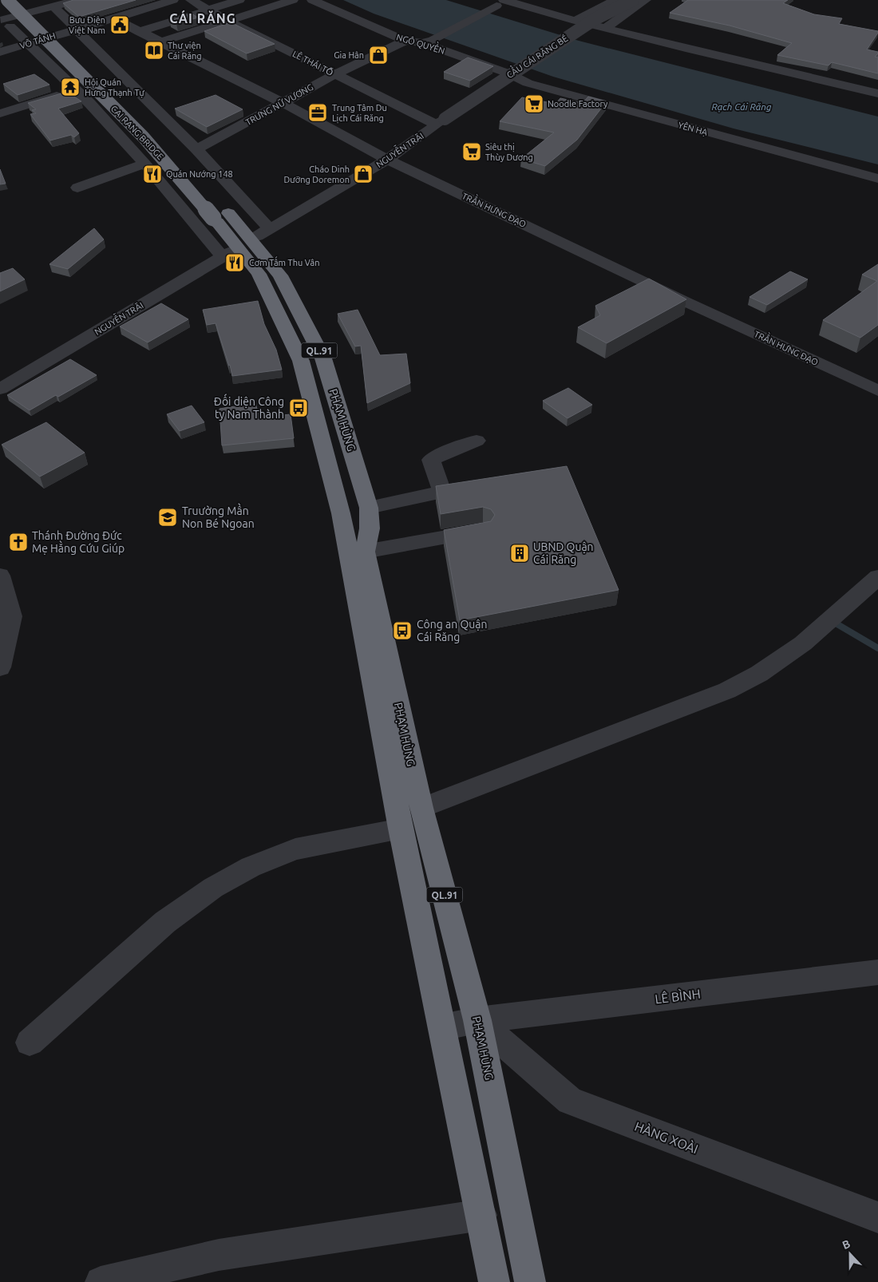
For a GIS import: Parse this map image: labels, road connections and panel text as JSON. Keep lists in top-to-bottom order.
{
  "streets": {
    "highway": ["CAI RANG BRIDGE", "QL.91", "PHẠM HÙNG"],
    "street": [
      "VÕ TÁNH",
      "NGÔ QUYỀN",
      "CẦU CÁI RĂNG BÉ",
      "LÊ THÁI TỔ",
      "TRƯNG NỮ VƯƠNG",
      "YÊN HẠ",
      "NGUYỄN TRÃI",
      "TRẦN HƯNG ĐẠO",
      "LÊ BÌNH",
      "HÀNG XOÀI"
    ]
  },
  "crossings": [
    ["VÕ TÁNH", "TRẦN HƯNG ĐẠO"],
    ["NGÔ QUYỀN", "TRƯNG NỮ VƯƠNG"],
    ["NGÔ QUYỀN", "YÊN HẠ"],
    ["CẦU CÁI RĂNG BÉ", "LÊ THÁI TỔ"],
    ["CẦU CÁI RĂNG BÉ", "NGUYỄN TRÃI"],
    ["LÊ THÁI TỔ", "TRƯNG NỮ VƯƠNG"],
    ["LÊ THÁI TỔ", "NGUYỄN TRÃI"],
    ["TRƯNG NỮ VƯƠNG", "TRẦN HƯNG ĐẠO"],
    ["CAI RANG BRIDGE", "PHẠM HÙNG"],
    ["NGUYỄN TRÃI", "TRẦN HƯNG ĐẠO"],
    ["NGUYỄN TRÃI", "PHẠM HÙNG"],
    ["PHẠM HÙNG", "LÊ BÌNH"],
    ["PHẠM HÙNG", "HÀNG XOÀI"],
    ["LÊ BÌNH", "HÀNG XOÀI"]
  ],
  "districts": ["CÁI RĂNG"],
  "water": ["Rạch Cái Răng"],
  "places": {
    "public building": ["Bưu Điện Việt Nam"],
    "library": ["Thư viện Cái Răng"],
    "shop": ["Gia Hân", "Cháo Dinh Dưỡng Doremon"],
    "temple": ["Hội Quán Hưng Thạnh Tự"],
    "supermarket": ["Noodle Factory", "Siêu thị Thùy Dương"],
    "office": ["Trung Tâm Du Lịch Cái Răng"],
    "restaurant": ["Quán Nướng 148", "Cơm Tấm Thu Vân"],
    "bus stop": ["Đối diện Công ty Nam Thành", "Công an Quận Cái Răng"],
    "school or university": ["Truường Mần Non Bé Ngoan"],
    "church": ["Thánh Đường Đức Mẹ Hằng Cứu Giúp"],
    "building": ["UBND Quận Cái Răng"]
  },
  "north": "top"
}
